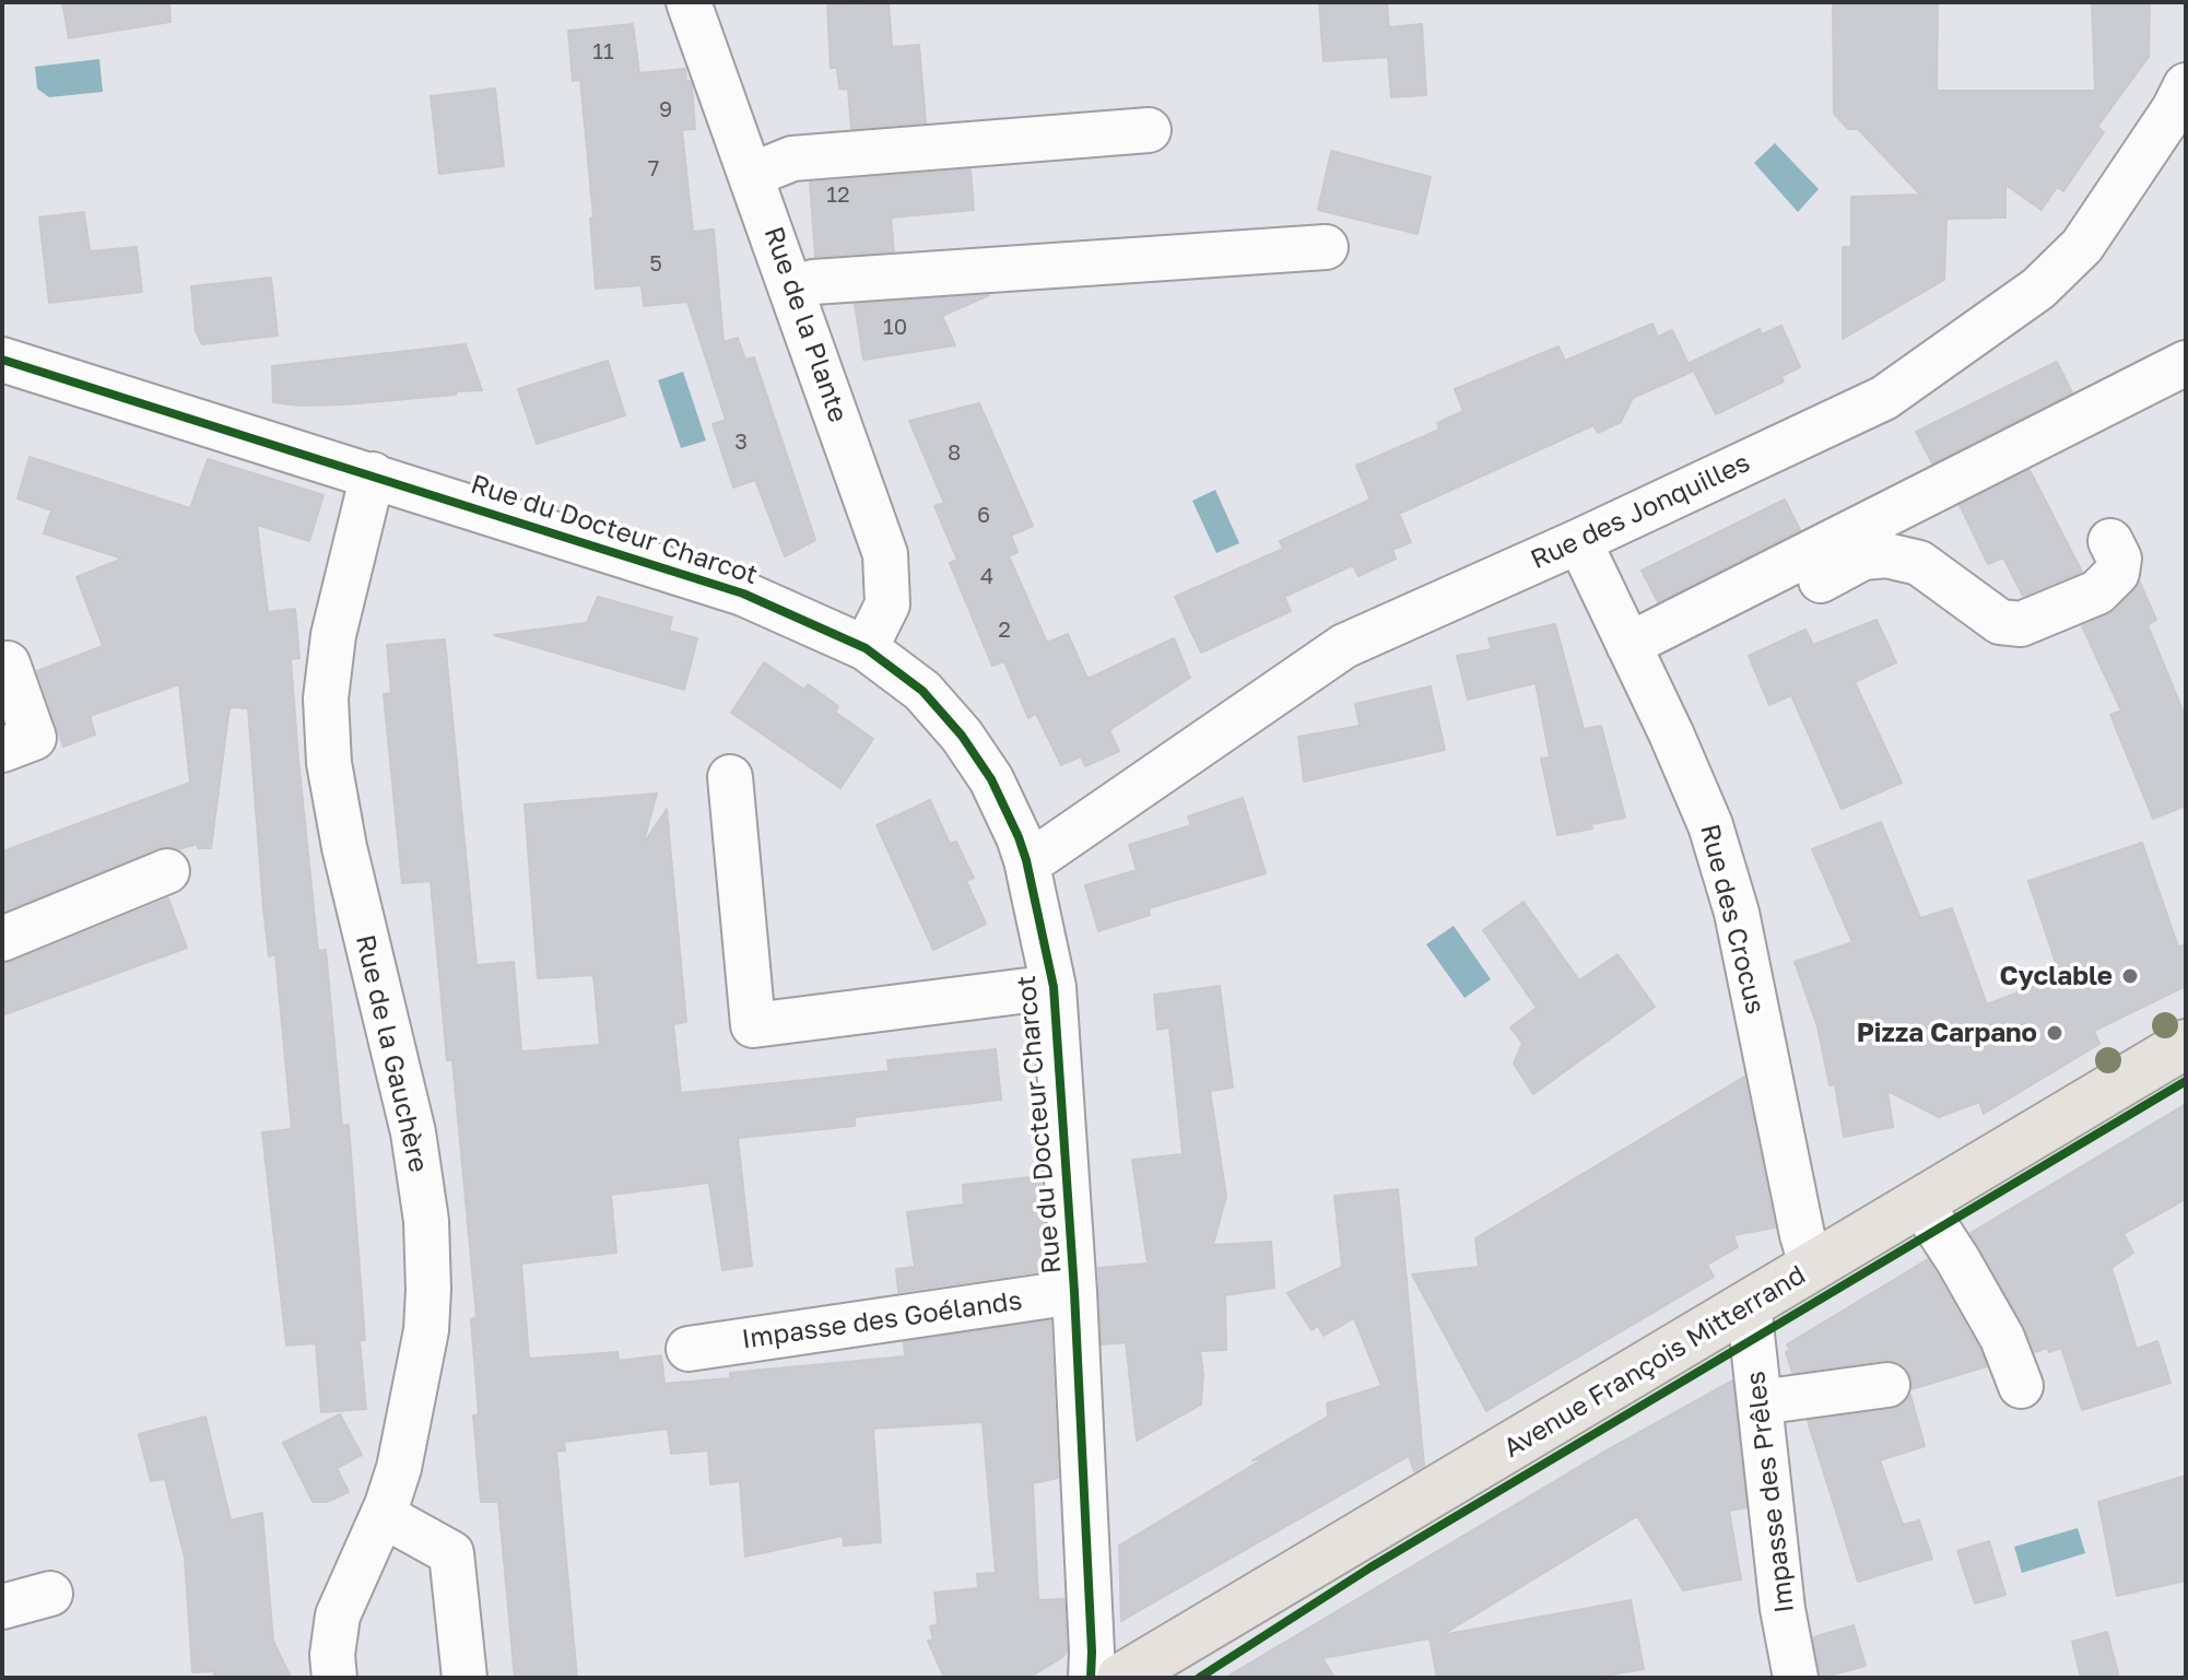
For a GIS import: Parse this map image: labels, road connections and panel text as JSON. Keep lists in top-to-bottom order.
{
  "streets": {
    "main road": ["Avenue François Mitterrand"],
    "street": [
      "Rue de la Plante",
      "Rue des Jonquilles",
      "Rue du Docteur Charcot",
      "Rue des Crocus",
      "Rue de la Gauchère",
      "Impasse des Goélands",
      "Impasse des Prêles"
    ]
  },
  "crossings": [
    ["Rue de la Plante", "Rue du Docteur Charcot"],
    ["Rue des Jonquilles", "Rue du Docteur Charcot"],
    ["Rue des Jonquilles", "Rue des Crocus"],
    ["Rue du Docteur Charcot", "Rue de la Gauchère"],
    ["Rue du Docteur Charcot", "Impasse des Goélands"],
    ["Rue des Crocus", "Avenue François Mitterrand"],
    ["Avenue François Mitterrand", "Impasse des Prêles"]
  ],
  "places": ["Cyclable", "Pizza Carpano"],
  "house_numbers": [
    "11",
    "9",
    "7",
    "12",
    "5",
    "10",
    "3",
    "8",
    "6",
    "4",
    "2"
  ]
}
